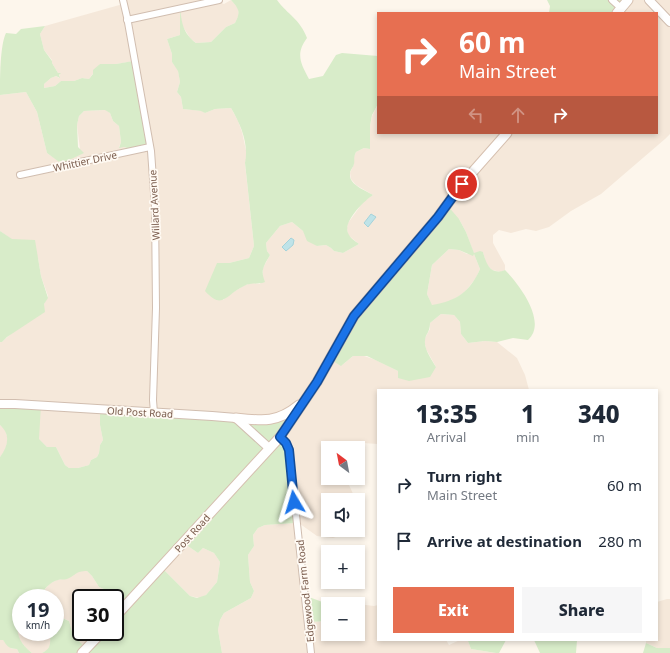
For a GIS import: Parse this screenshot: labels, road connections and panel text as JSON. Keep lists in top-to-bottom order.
{
  "streets": {
    "main road": ["Post Road"],
    "street": [
      "Whittier Drive",
      "Willard Avenue",
      "Old Post Road",
      "Edgewood Farm Road"
    ]
  },
  "crossings": [
    ["Whittier Drive", "Willard Avenue"],
    ["Willard Avenue", "Old Post Road"],
    ["Post Road", "Edgewood Farm Road"]
  ],
  "north": "top left",
  "page": {
    "turn": ["60 m", "Main Street"],
    "eta": [
      "13:35",
      "Arrival",
      "1",
      "min",
      "340",
      "m"
    ],
    "map_buttons": ["+", "−"],
    "list": [
      {
        "name": "Turn right",
        "note": "Main Street",
        "value": "60 m"
      },
      {
        "name": "Arrive at destination",
        "value": "280 m"
      }
    ],
    "buttons": ["Exit", "Share"],
    "speed": "19 km/h",
    "limit": "30"
  }
}
